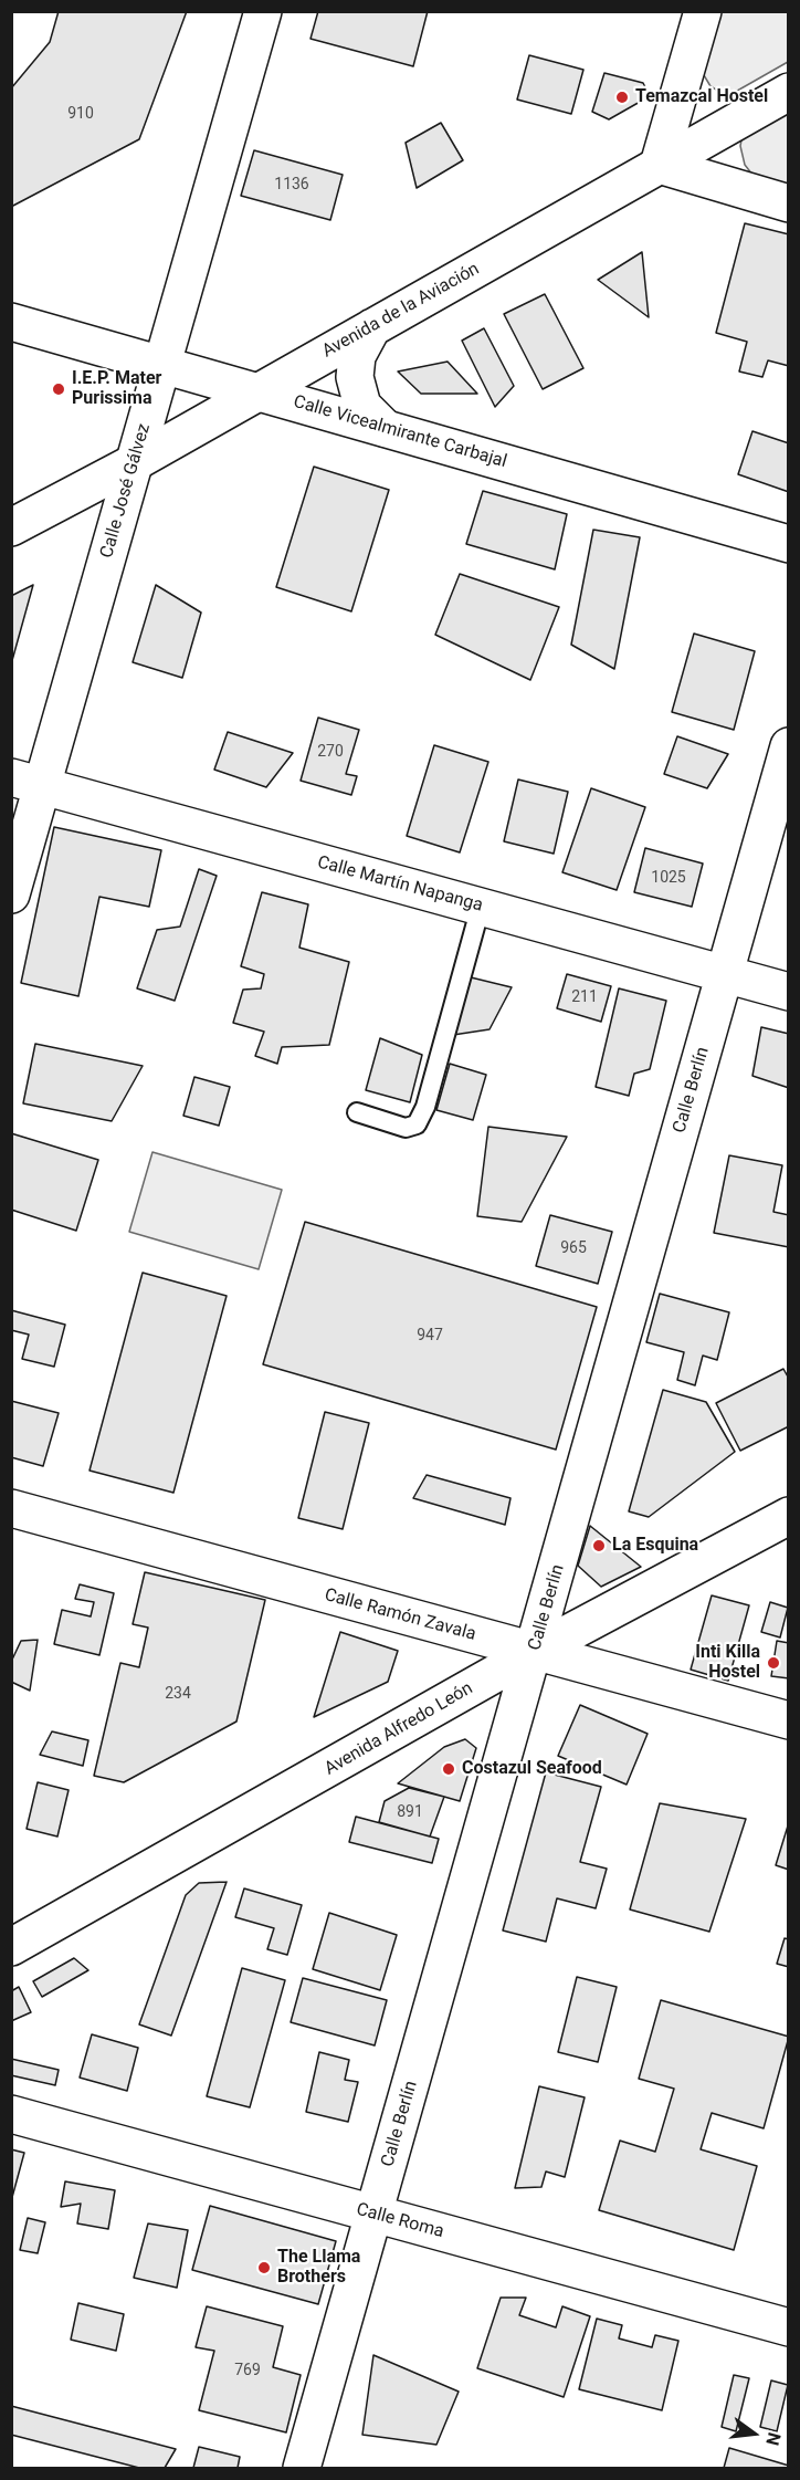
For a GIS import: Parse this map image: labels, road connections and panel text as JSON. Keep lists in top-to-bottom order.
{
  "streets": {
    "street": [
      "Avenida de la Aviación",
      "Calle Vicealmirante Carbajal",
      "Calle José Gálvez",
      "Calle Martín Napanga",
      "Calle Berlín",
      "Calle Ramón Zavala",
      "Avenida Alfredo León",
      "Calle Roma"
    ]
  },
  "crossings": [
    ["Avenida de la Aviación", "Calle Vicealmirante Carbajal"],
    ["Avenida de la Aviación", "Calle José Gálvez"],
    ["Calle Vicealmirante Carbajal", "Calle José Gálvez"],
    ["Calle José Gálvez", "Calle Martín Napanga"],
    ["Calle Martín Napanga", "Calle Berlín"],
    ["Calle Berlín", "Calle Ramón Zavala"],
    ["Calle Berlín", "Avenida Alfredo León"],
    ["Calle Berlín", "Calle Roma"],
    ["Calle Ramón Zavala", "Avenida Alfredo León"]
  ],
  "places": [
    "Temazcal Hostel",
    "I.E.P. Mater Purissima",
    "La Esquina",
    "Inti Killa Hostel",
    "Costazul Seafood",
    "The Llama Brothers"
  ],
  "house_numbers": [
    "910",
    "1136",
    "270",
    "1025",
    "211",
    "965",
    "947",
    "234",
    "891",
    "769"
  ],
  "north": "right"
}
